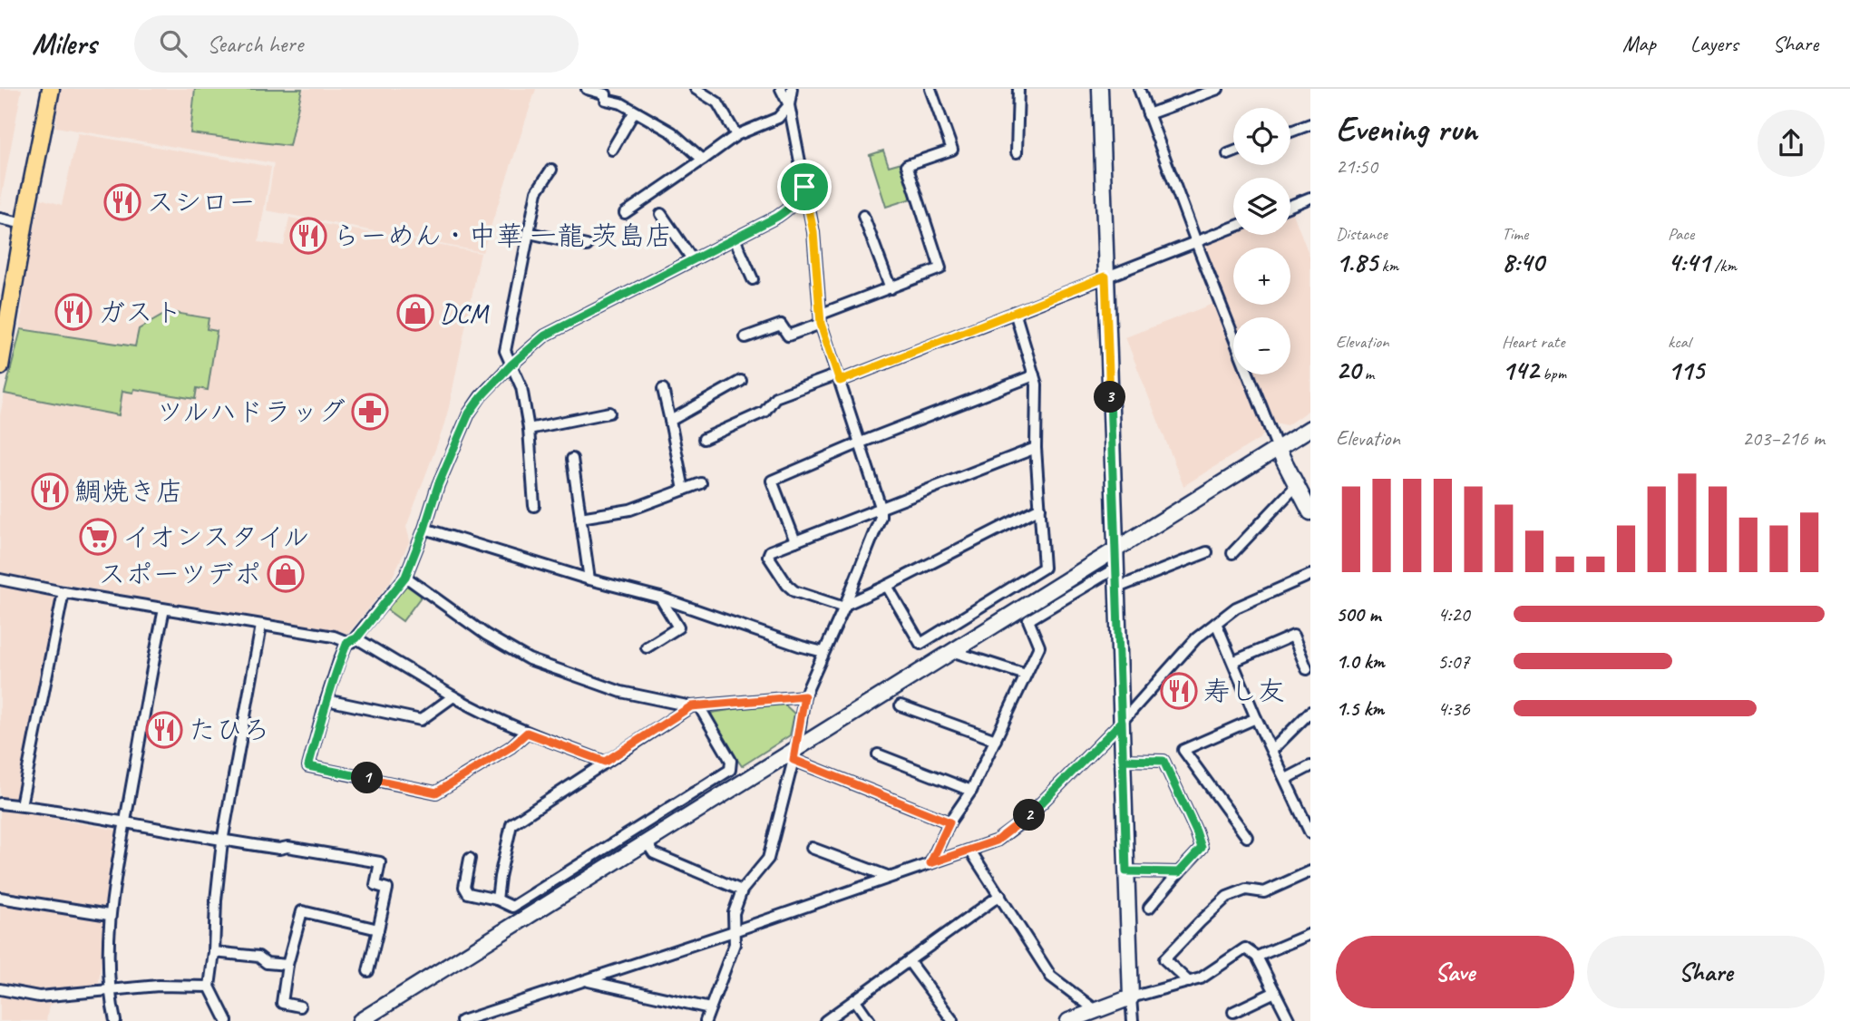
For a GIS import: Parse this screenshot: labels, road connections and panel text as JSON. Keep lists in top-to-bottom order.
{
  "places": {
    "restaurant": [
      "スシロー",
      "らーめん・中華 一龍 茨島店",
      "ガスト",
      "鯛焼き店",
      "寿し友",
      "たひろ"
    ],
    "shop": ["DCM", "スポーツデポ"],
    "pharmacy": ["ツルハドラッグ"],
    "supermarket": ["イオンスタイル"]
  },
  "page": {
    "header": "Milers",
    "search": "Search here",
    "nav": ["Map", "Layers", "Share"],
    "heading": ["Evening run", "21:50"],
    "map_buttons": ["+", "−"],
    "stats": [
      ["Distance", "1.85 km"],
      ["Time", "8:40"],
      ["Pace", "4:41 /km"],
      ["Elevation", "20 m"],
      ["Heart rate", "142 bpm"],
      ["kcal", "115"]
    ],
    "pins": ["3", "1", "2"],
    "chart": ["Elevation", "203–216 m"],
    "list": [
      {
        "name": "500 m",
        "note": "4:20"
      },
      {
        "name": "1.0 km",
        "note": "5:07"
      },
      {
        "name": "1.5 km",
        "note": "4:36"
      }
    ],
    "buttons": ["Save", "Share"]
  }
}
